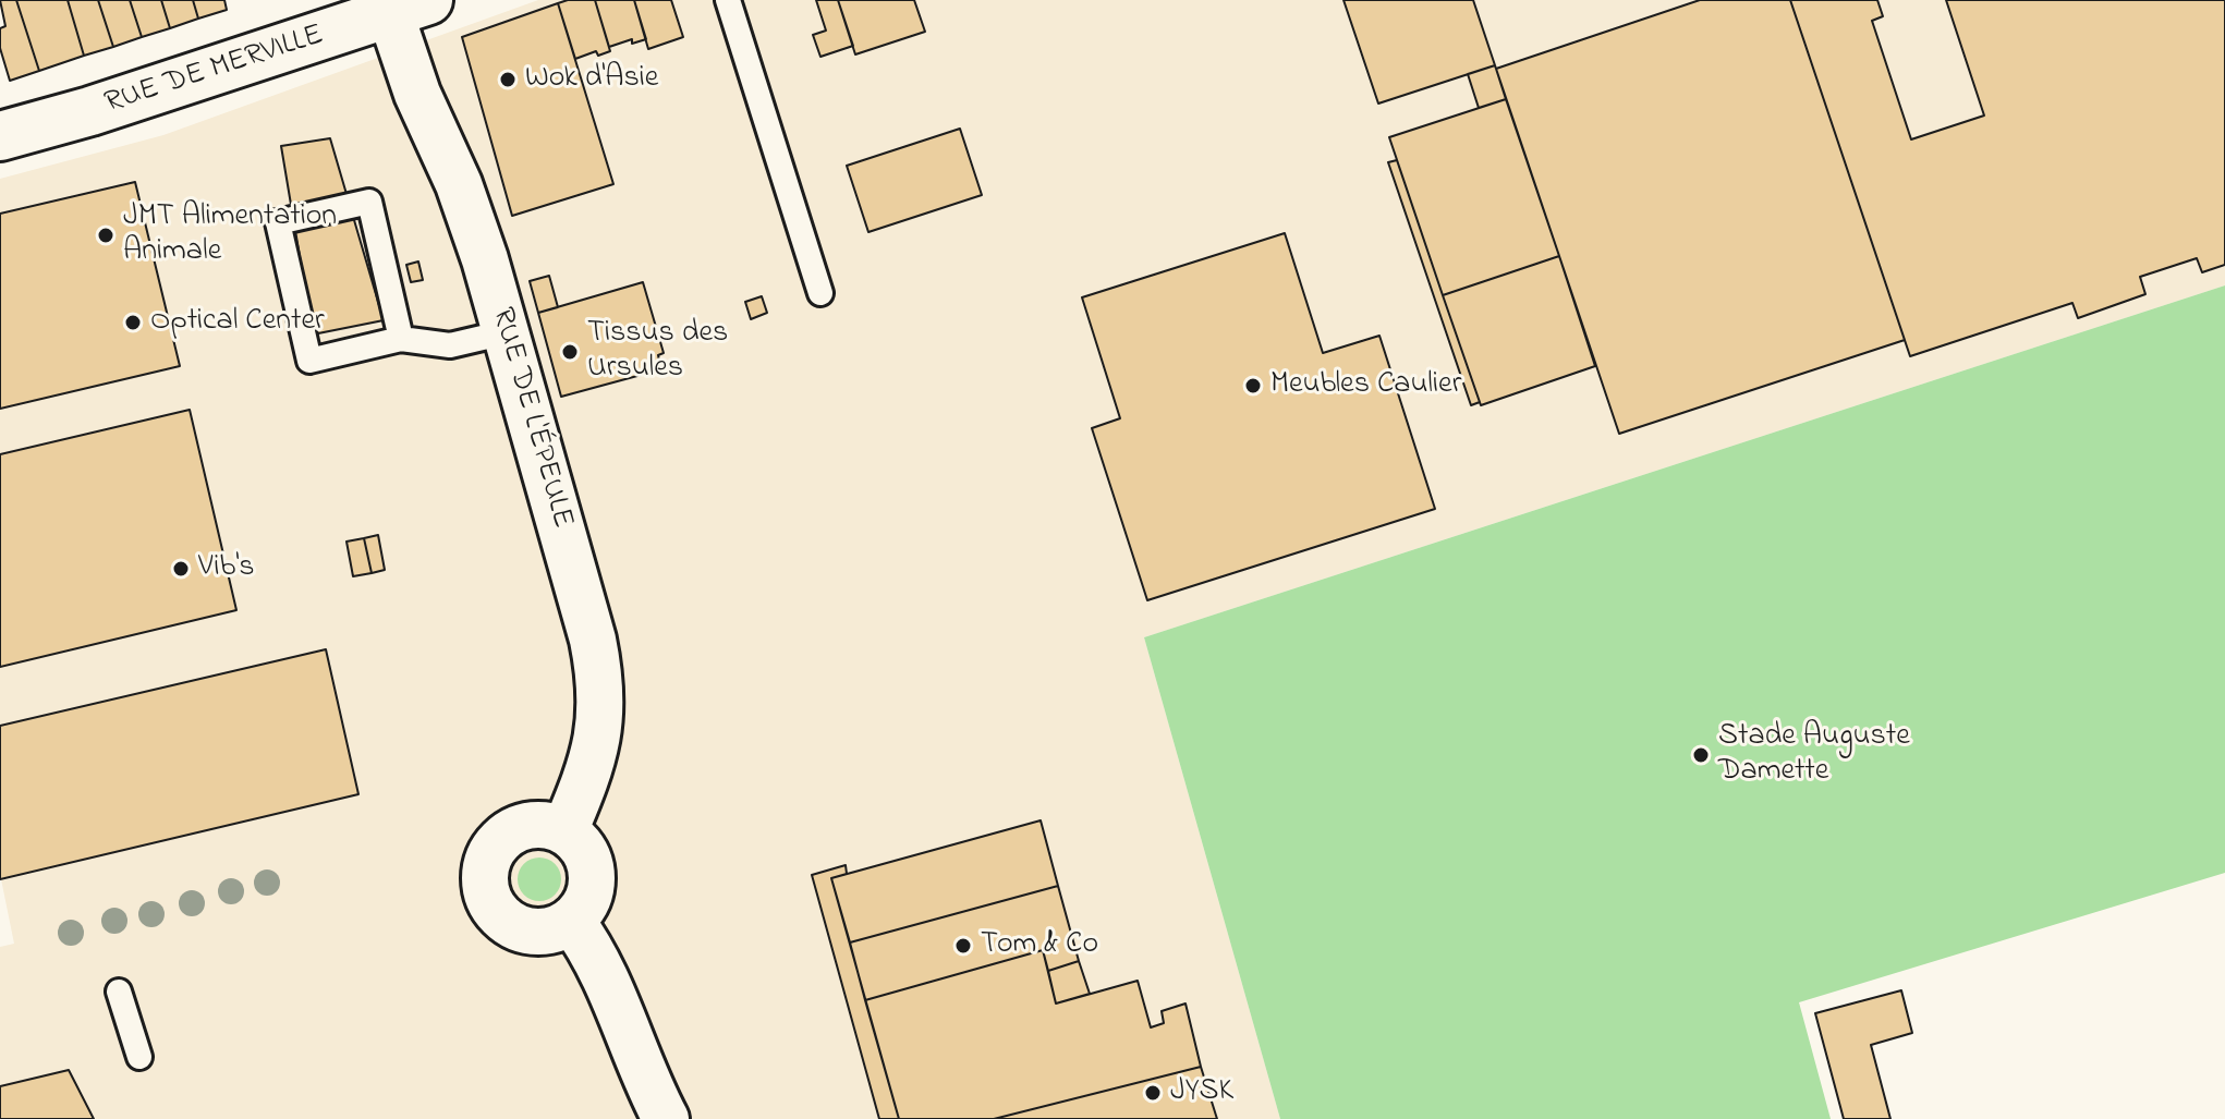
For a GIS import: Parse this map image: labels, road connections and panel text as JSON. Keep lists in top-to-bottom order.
{
  "streets": {
    "street": ["RUE DE MERVILLE", "RUE DE L'ÉPEULE"]
  },
  "crossings": [
    ["RUE DE MERVILLE", "RUE DE L'ÉPEULE"]
  ],
  "places": [
    "Wok d'Asie",
    "JMT Alimentation Animale",
    "Optical Center",
    "Tissus des Ursules",
    "Meubles Caulier",
    "Vib's",
    "Stade Auguste Damette",
    "Tom & Co",
    "JYSK"
  ]
}
